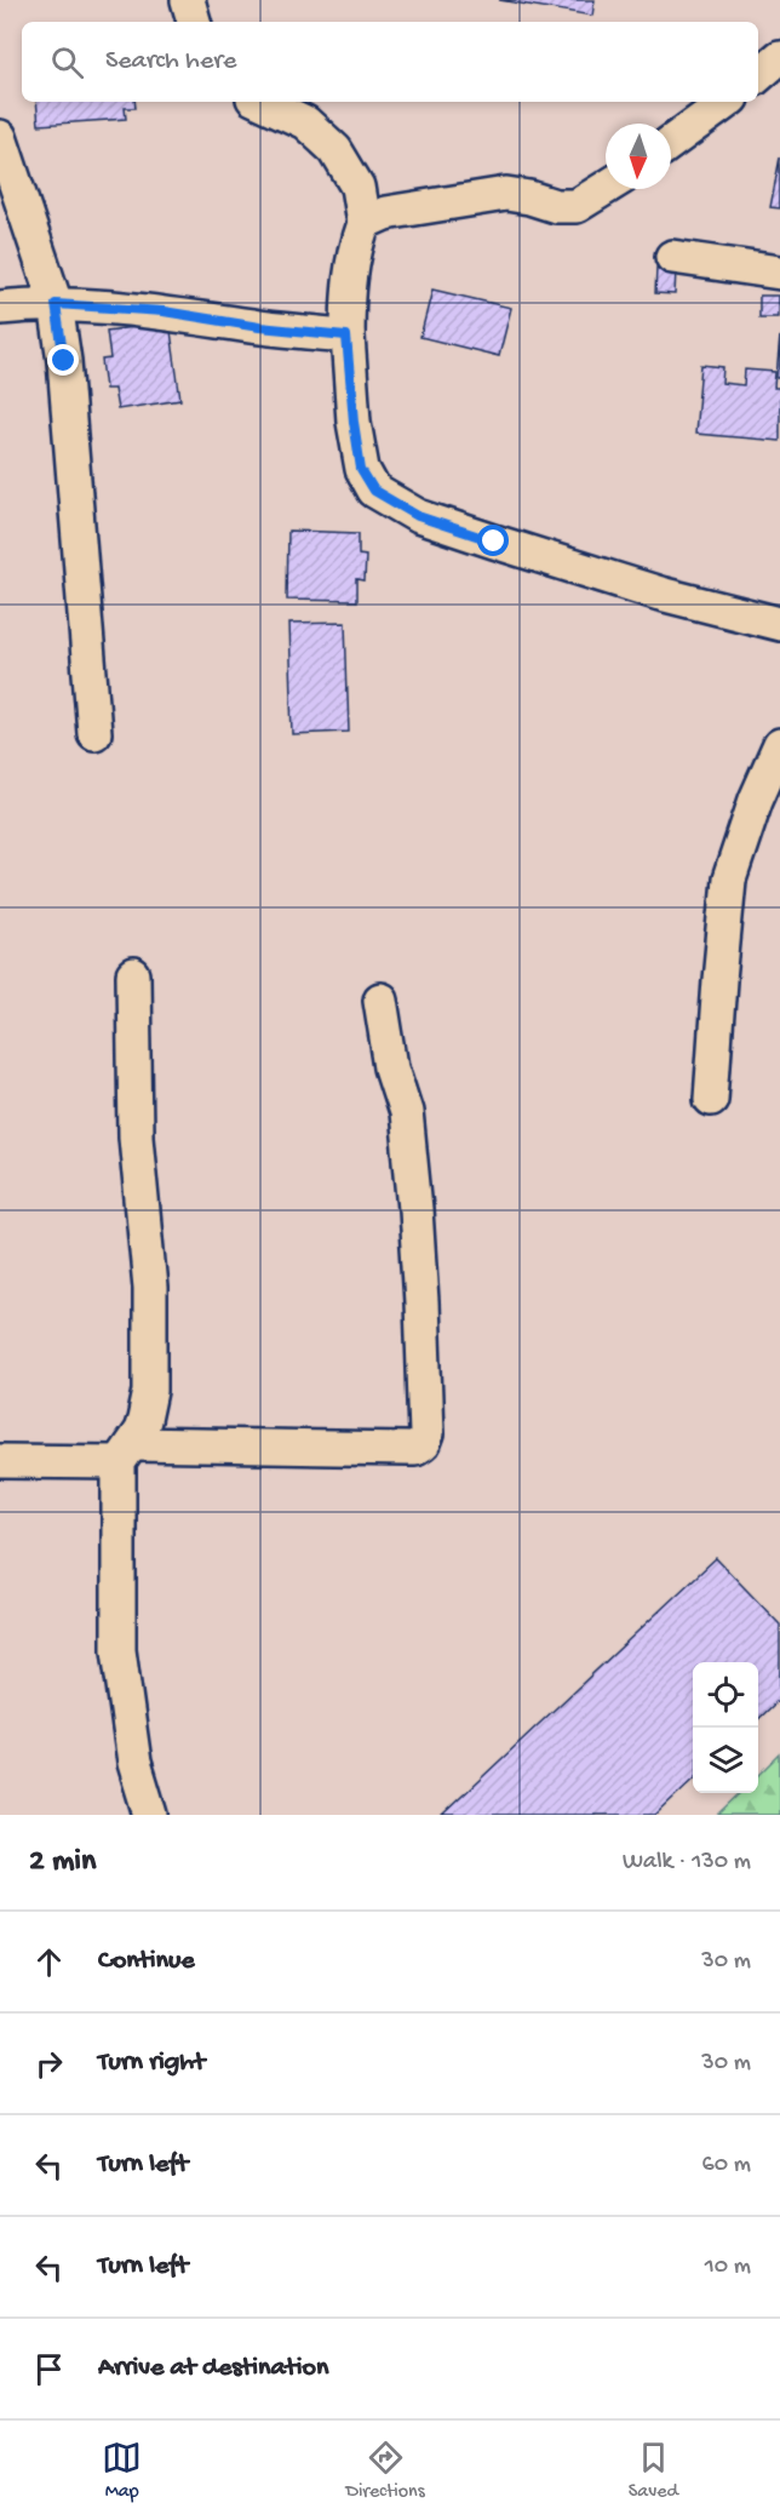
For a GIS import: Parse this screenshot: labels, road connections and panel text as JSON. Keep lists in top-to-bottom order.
{
  "north": "bottom",
  "page": {
    "search": "Search here",
    "heading": ["2 min", "Walk · 130 m"],
    "list": [
      ["Continue", "30 m"],
      ["Turn right", "30 m"],
      ["Turn left", "60 m"],
      ["Turn left", "10 m"],
      "Arrive at destination"
    ],
    "nav": ["Map", "Directions", "Saved"]
  }
}
